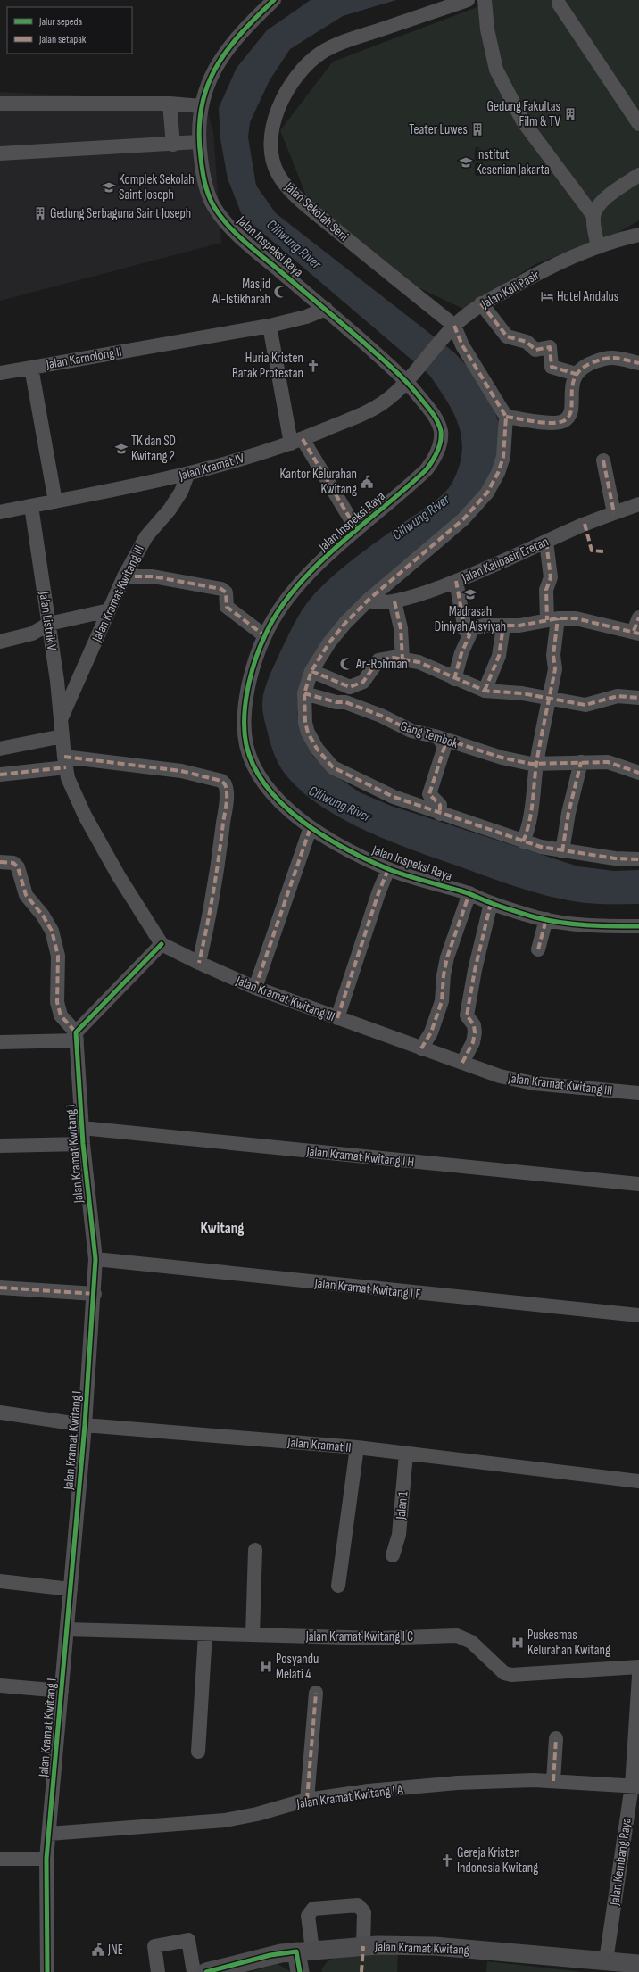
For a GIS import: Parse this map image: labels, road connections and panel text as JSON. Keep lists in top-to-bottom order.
{
  "streets": {
    "main road": ["Jalan Kramat Kwitang"],
    "street": [
      "Jalan Sekolah Seni",
      "Jalan Inspeksi Raya",
      "Jalan Kali Pasir",
      "Jalan Karnolong II",
      "Jalan Kramat IV",
      "Jalan Kalipasir Eretan",
      "Jalan Kramat Kwitang III",
      "Jalan Listrik V",
      "Gang Tembok",
      "Jalan Kramat Kwitang I",
      "Jalan Kramat Kwitang I H",
      "Jalan Kramat Kwitang I F",
      "Jalan Kramat II",
      "Jalan 1",
      "Jalan Kramat Kwitang I C",
      "Jalan Kramat Kwitang I A",
      "Jalan Kembang Raya"
    ]
  },
  "crossings": [
    ["Jalan Sekolah Seni", "Jalan Kali Pasir"],
    ["Jalan Inspeksi Raya", "Jalan Kali Pasir"],
    ["Jalan Inspeksi Raya", "Jalan Karnolong II"],
    ["Jalan Inspeksi Raya", "Jalan Kramat IV"],
    ["Jalan Kali Pasir", "Jalan Kramat IV"],
    ["Jalan Karnolong II", "Jalan Kramat IV"],
    ["Jalan Kramat IV", "Jalan Kramat Kwitang III"],
    ["Jalan Kramat IV", "Jalan Listrik V"],
    ["Jalan Kramat Kwitang III", "Jalan Listrik V"],
    ["Jalan Kramat Kwitang I", "Jalan Kramat Kwitang I H"],
    ["Jalan Kramat Kwitang I", "Jalan Kramat Kwitang I F"],
    ["Jalan Kramat Kwitang I", "Jalan Kramat II"],
    ["Jalan Kramat Kwitang I", "Jalan Kramat Kwitang I C"],
    ["Jalan Kramat Kwitang I", "Jalan Kramat Kwitang I A"],
    ["Jalan Kramat II", "Jalan 1"],
    ["Jalan Kramat Kwitang I A", "Jalan Kembang Raya"],
    ["Jalan Kembang Raya", "Jalan Kramat Kwitang"]
  ],
  "districts": ["Kwitang"],
  "water": ["Ciliwung River"],
  "places": {
    "building": ["Gedung Fakultas Film & TV", "Teater Luwes", "Gedung Serbaguna Saint Joseph"],
    "school or university": [
      "Institut Kesenian Jakarta",
      "Komplek Sekolah Saint Joseph",
      "TK dan SD Kwitang 2",
      "Madrasah Diniyah Aisyiyah"
    ],
    "mosque": ["Masjid Al-Istikharah", "Ar-Rohman"],
    "hotel": ["Hotel Andalus"],
    "church": ["Huria Kristen Batak Protestan", "Gereja Kristen Indonesia Kwitang"],
    "public building": ["Kantor Kelurahan Kwitang", "JNE"],
    "hospital": ["Puskesmas Kelurahan Kwitang", "Posyandu Melati 4"]
  },
  "legend": ["Jalur sepeda", "Jalan setapak"]
}
